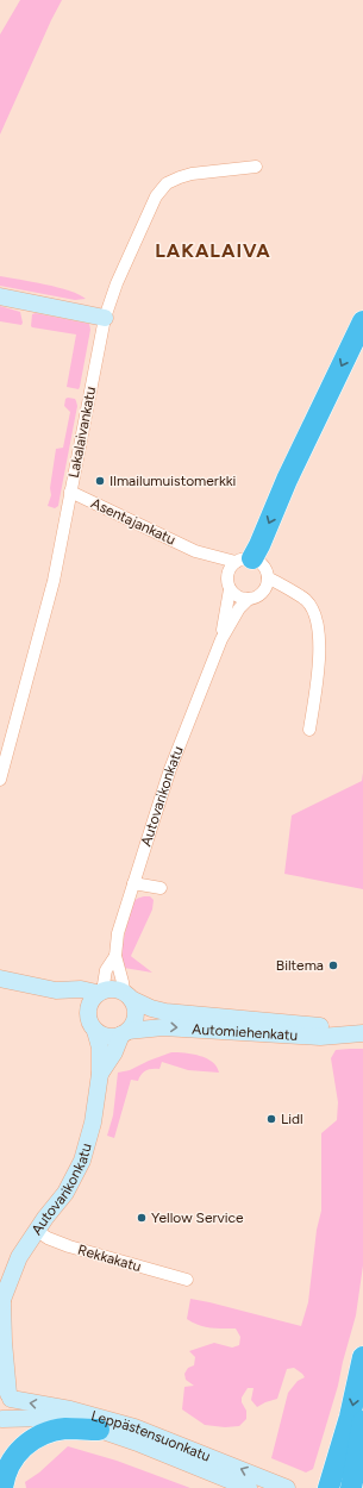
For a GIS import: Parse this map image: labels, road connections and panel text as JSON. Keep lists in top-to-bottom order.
{
  "streets": {
    "main road": ["Autovarikonkatu", "Automiehenkatu", "Leppästensuonkatu"],
    "street": ["Lakalaivankatu", "Asentajankatu", "Rekkakatu"]
  },
  "crossings": [
    ["Lakalaivankatu", "Asentajankatu"],
    ["Asentajankatu", "Autovarikonkatu"],
    ["Autovarikonkatu", "Automiehenkatu"],
    ["Autovarikonkatu", "Rekkakatu"],
    ["Autovarikonkatu", "Leppästensuonkatu"]
  ],
  "districts": ["LAKALAIVA"],
  "places": [
    "Ilmailumuistomerkki",
    "Biltema",
    "Lidl",
    "Yellow Service"
  ]
}
